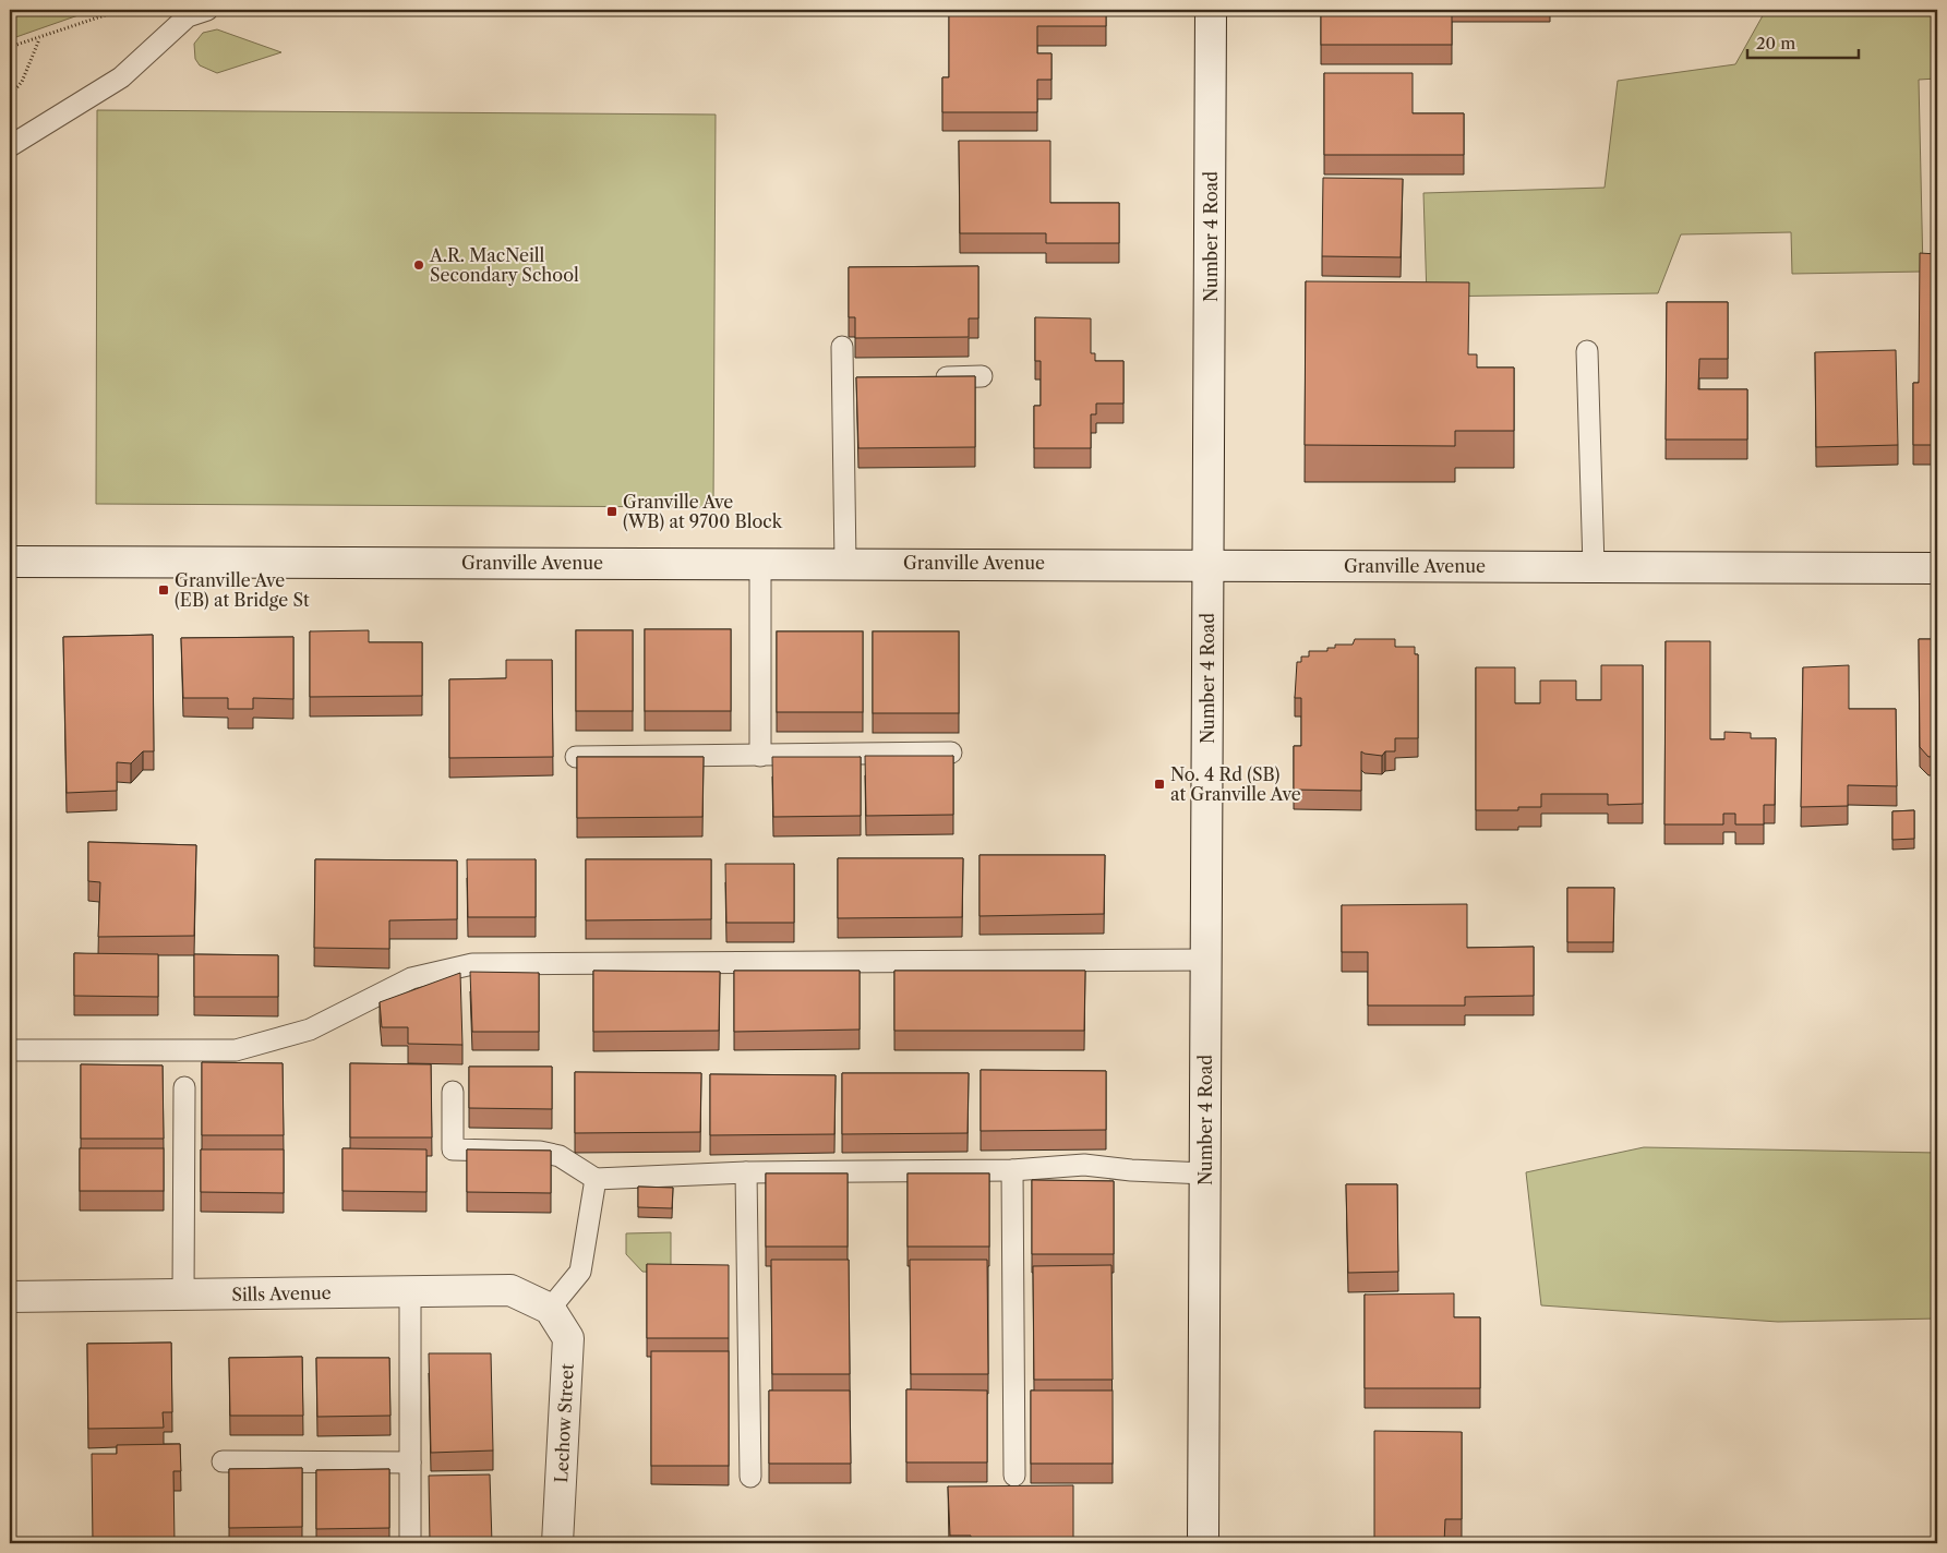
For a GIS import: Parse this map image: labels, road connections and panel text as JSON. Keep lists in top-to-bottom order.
{
  "streets": {
    "street": [
      "Number 4 Road",
      "Granville Avenue",
      "Sills Avenue",
      "Lechow Street"
    ]
  },
  "crossings": [
    ["Number 4 Road", "Granville Avenue"],
    ["Sills Avenue", "Lechow Street"]
  ],
  "places": {
    "other": ["A.R. MacNeill Secondary School"],
    "transit": ["Granville Ave (WB) at 9700 Block", "Granville Ave (EB) at Bridge St", "No. 4 Rd (SB) at Granville Ave"]
  },
  "scale_bar": "20 m"
}
